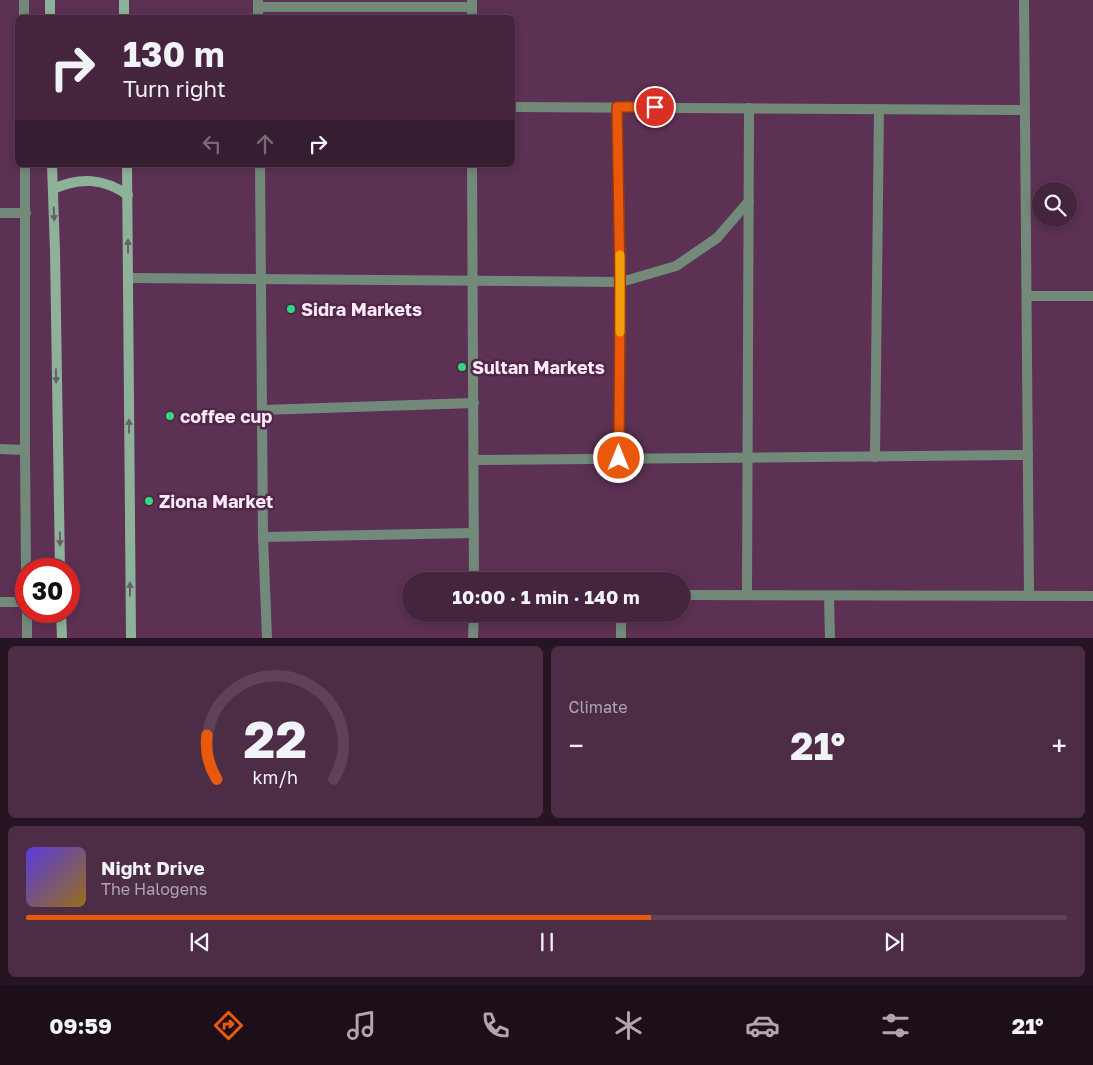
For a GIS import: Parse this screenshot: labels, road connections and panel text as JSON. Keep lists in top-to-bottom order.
{
  "places": [
    "Sidra Markets",
    "Sultan Markets",
    "coffee cup",
    "Ziona Market"
  ],
  "page": {
    "turn": ["130 m", "Turn right"],
    "limit": "30",
    "trip": "10:00 · 1 min · 140 m",
    "tile": "Climate",
    "heat": ["−", "21°", "+"],
    "song": ["Night Drive", "The Halogens"],
    "tabs": ["09:59", "21°"],
    "gauge": ["22", "km/h"]
  }
}
